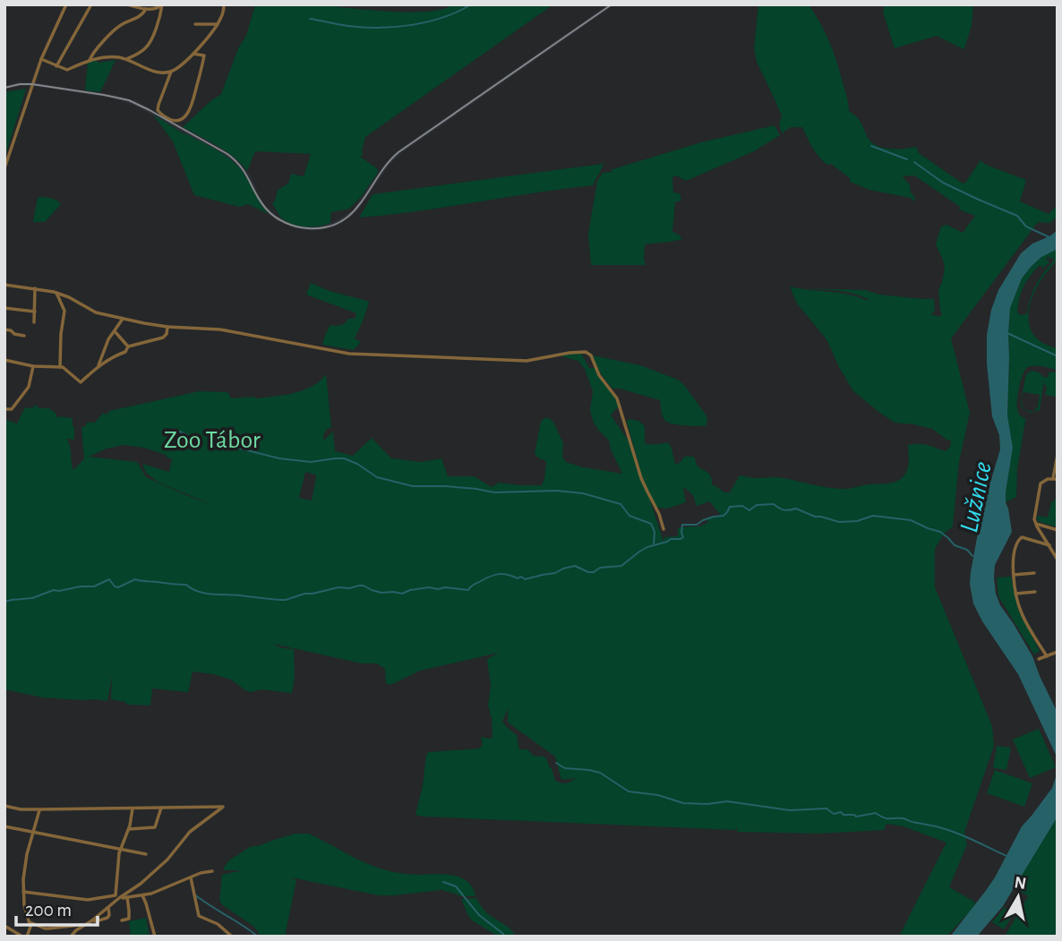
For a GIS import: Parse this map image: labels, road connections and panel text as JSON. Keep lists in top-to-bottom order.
{
  "water": ["Lužnice"],
  "parks": ["Zoo Tábor"],
  "scale_bar": "200 m",
  "north": "top"
}
